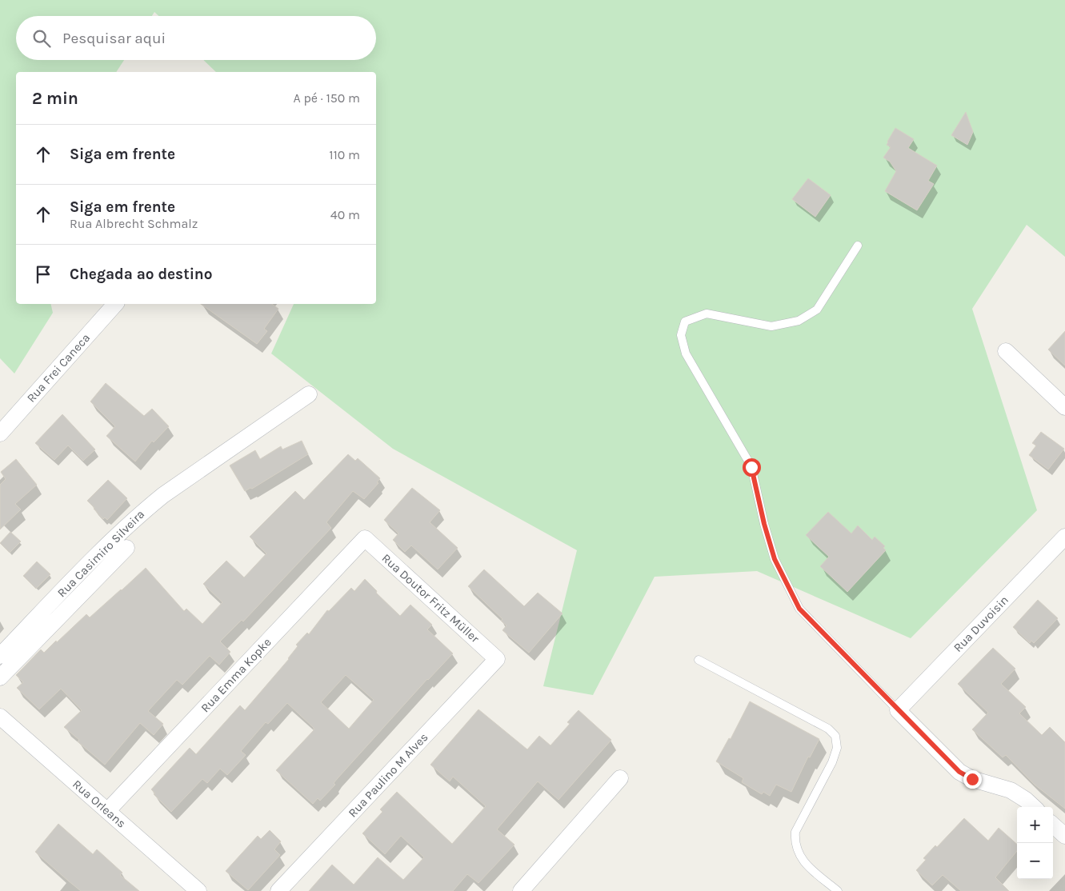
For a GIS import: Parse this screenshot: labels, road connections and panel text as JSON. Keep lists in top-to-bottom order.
{
  "streets": {
    "street": [
      "Rua Frei Caneca",
      "Rua Casimiro Silveira",
      "Rua Doutor Fritz Müller",
      "Rua Duvoisin",
      "Rua Emma Kopke",
      "Rua Paulino M Alves",
      "Rua Orleans"
    ]
  },
  "crossings": [
    ["Rua Doutor Fritz Müller", "Rua Emma Kopke"],
    ["Rua Doutor Fritz Müller", "Rua Paulino M Alves"],
    ["Rua Emma Kopke", "Rua Orleans"]
  ],
  "page": {
    "search": "Pesquisar aqui",
    "heading": ["2 min", "A pé · 150 m"],
    "list": [
      ["Siga em frente", "110 m"],
      ["Siga em frente", "Rua Albrecht Schmalz", "40 m"],
      "Chegada ao destino"
    ],
    "map_buttons": ["+", "−"]
  }
}
